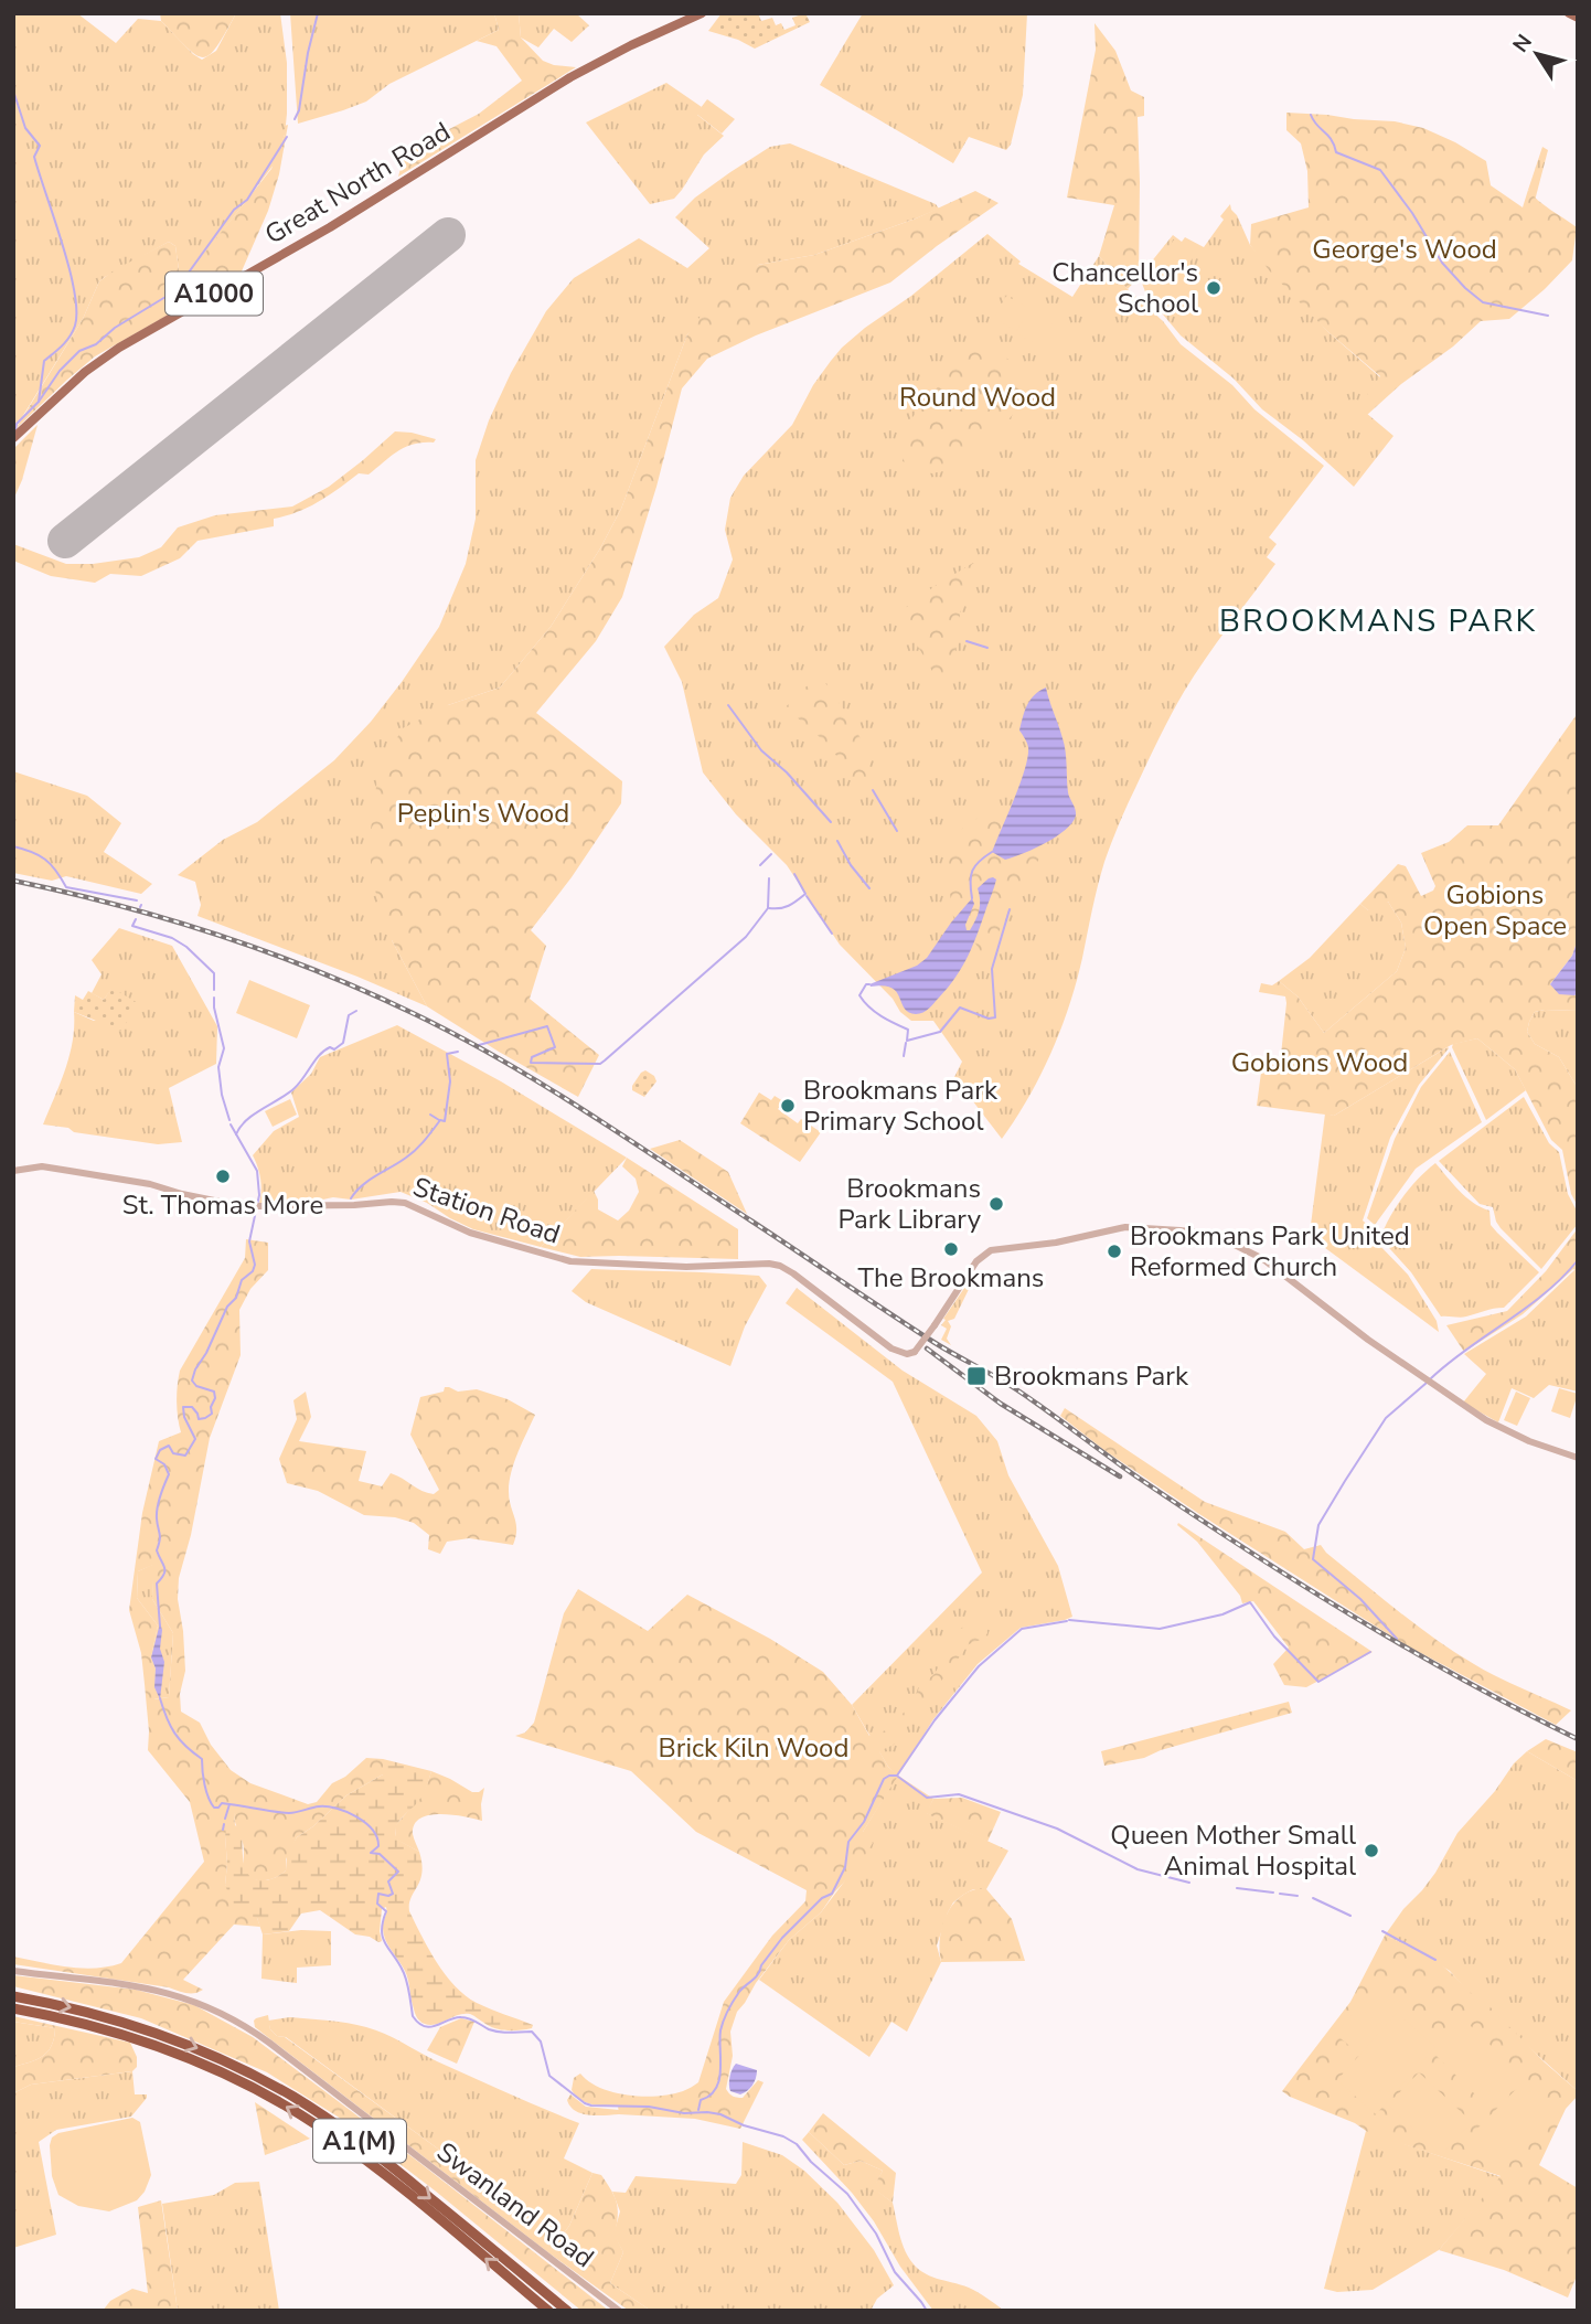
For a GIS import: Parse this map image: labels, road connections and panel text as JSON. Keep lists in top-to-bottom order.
{
  "streets": {
    "highway": ["A1(M)"],
    "main road": ["Great North Road", "A1000"],
    "street": ["Station Road", "Swanland Road"]
  },
  "districts": ["BROOKMANS PARK"],
  "parks": [
    "George's Wood",
    "Round Wood",
    "Peplin's Wood",
    "Gobions Open Space",
    "Gobions Wood",
    "Brick Kiln Wood"
  ],
  "places": {
    "other": [
      "Chancellor's School",
      "Brookmans Park Primary School",
      "St. Thomas More",
      "Brookmans Park Library",
      "The Brookmans",
      "Brookmans Park United Reformed Church",
      "Queen Mother Small Animal Hospital"
    ],
    "transit": ["Brookmans Park"]
  },
  "north": "top left"
}
